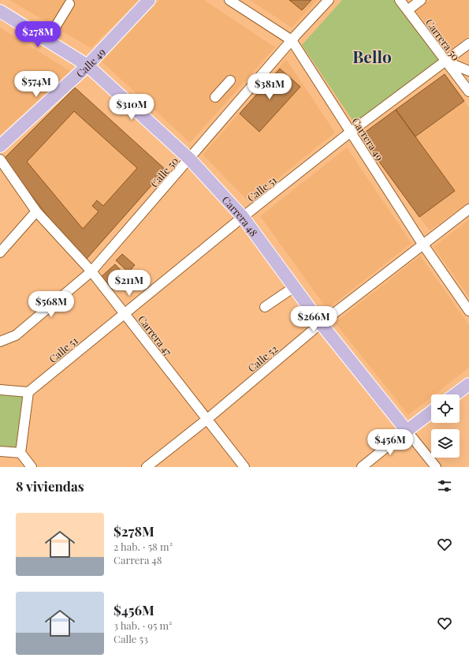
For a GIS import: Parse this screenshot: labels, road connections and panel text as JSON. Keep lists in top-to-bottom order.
{
  "streets": {
    "main road": ["Calle 49", "Carrera 48"],
    "street": [
      "Carrera 50",
      "Carrera 49",
      "Calle 50",
      "Calle 51",
      "Carrera 47",
      "Calle 52"
    ]
  },
  "crossings": [
    ["Carrera 50", "Calle 51"],
    ["Calle 49", "Carrera 48"],
    ["Carrera 49", "Calle 50"],
    ["Carrera 49", "Calle 51"],
    ["Carrera 49", "Calle 52"],
    ["Calle 50", "Carrera 48"],
    ["Calle 50", "Carrera 47"],
    ["Calle 51", "Carrera 48"],
    ["Calle 51", "Carrera 47"],
    ["Carrera 48", "Calle 52"],
    ["Carrera 47", "Calle 52"]
  ],
  "districts": ["Bello"],
  "page": {
    "price": [
      "$278M",
      "$574M",
      "$381M",
      "$310M",
      "$211M",
      "$568M",
      "$266M",
      "$456M"
    ],
    "heading": "8 viviendas",
    "list": [
      {
        "name": "$278M",
        "note": "2 hab. · 58 m² · Carrera 48"
      },
      {
        "name": "$456M",
        "note": "3 hab. · 95 m² · Calle 53"
      }
    ]
  }
}
